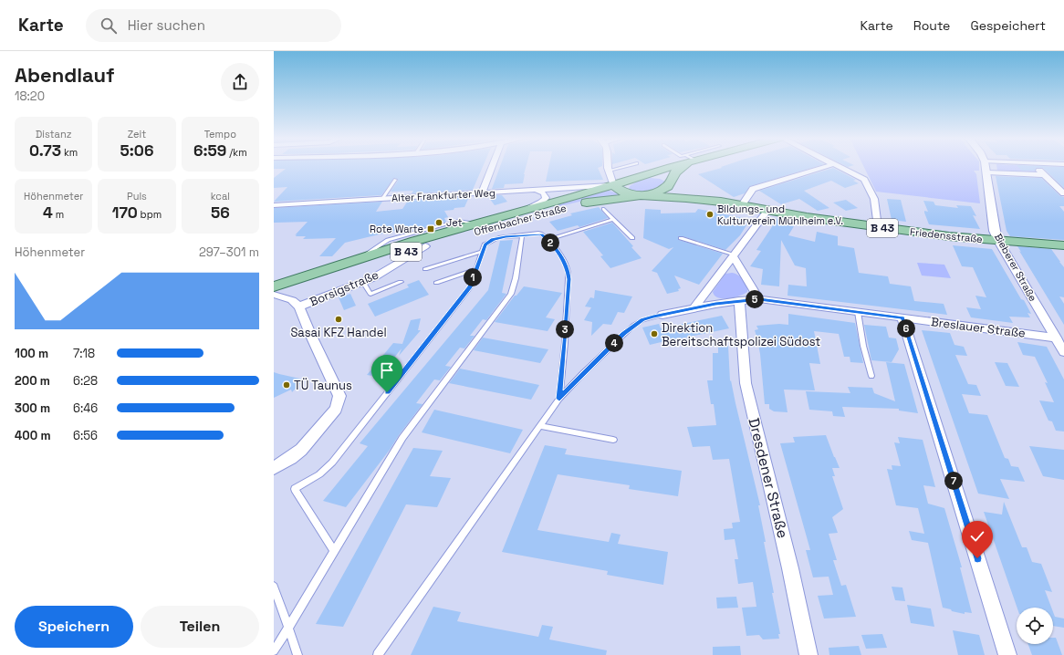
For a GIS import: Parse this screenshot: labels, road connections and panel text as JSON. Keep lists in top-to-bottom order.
{
  "streets": {
    "main road": ["Offenbacher Straße", "B 43", "Friedensstraße"],
    "street": [
      "Alter Frankfurter Weg",
      "Bieberer Straße",
      "Borsigstraße",
      "Breslauer Straße",
      "Dresdener Straße"
    ]
  },
  "crossings": [
    ["Alter Frankfurter Weg", "Offenbacher Straße"],
    ["Offenbacher Straße", "Friedensstraße"],
    ["Offenbacher Straße", "Borsigstraße"],
    ["Friedensstraße", "Bieberer Straße"],
    ["Bieberer Straße", "Breslauer Straße"],
    ["Breslauer Straße", "Dresdener Straße"]
  ],
  "places": {
    "other": [
      "Bildungs- und Kulturverein Mühlheim e.V.",
      "Jet",
      "Sasai KFZ Handel",
      "Direktion Bereitschaftspolizei Südost",
      "TÜ Taunus"
    ],
    "transit": ["Rote Warte"]
  },
  "page": {
    "header": "Karte",
    "search": "Hier suchen",
    "nav": ["Karte", "Route", "Gespeichert"],
    "heading": ["Abendlauf", "18:20"],
    "stats": [
      ["Distanz", "0.73 km"],
      ["Zeit", "5:06"],
      ["Tempo", "6:59 /km"],
      ["Höhenmeter", "4 m"],
      ["Puls", "170 bpm"],
      ["kcal", "56"]
    ],
    "pins": [
      "2",
      "1",
      "5",
      "6",
      "3",
      "4",
      "7"
    ],
    "chart": ["Höhenmeter", "297–301 m"],
    "list": [
      {
        "name": "100 m",
        "note": "7:18"
      },
      {
        "name": "200 m",
        "note": "6:28"
      },
      {
        "name": "300 m",
        "note": "6:46"
      },
      {
        "name": "400 m",
        "note": "6:56"
      }
    ],
    "buttons": ["Speichern", "Teilen"]
  }
}
